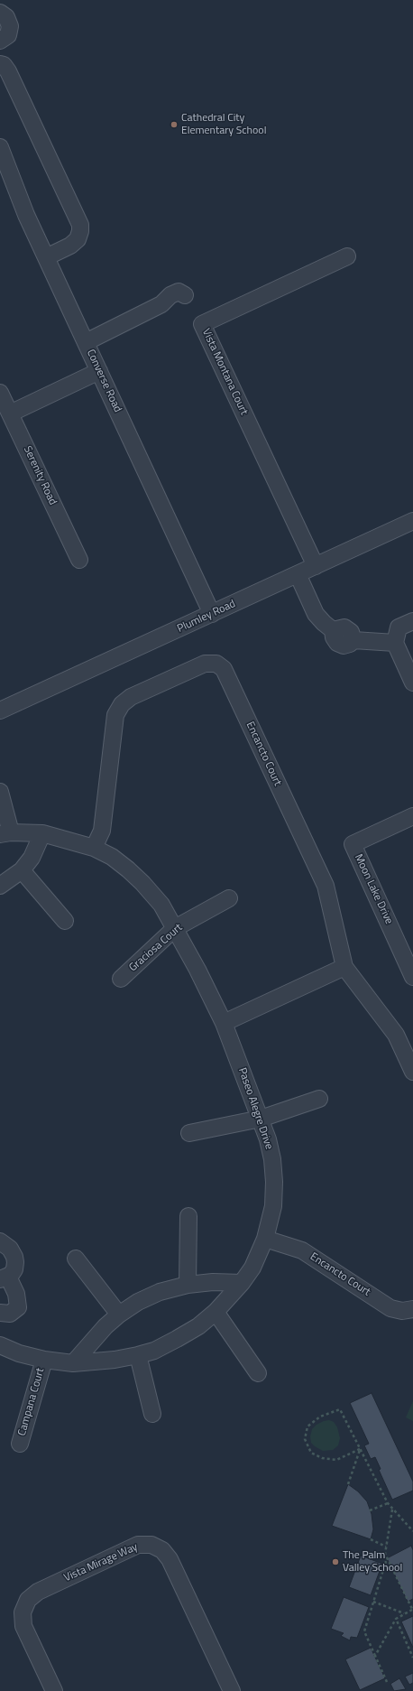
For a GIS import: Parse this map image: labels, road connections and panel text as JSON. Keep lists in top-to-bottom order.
{
  "streets": {
    "street": [
      "Vista Montana Court",
      "Converse Road",
      "Serenity Road",
      "Plumley Road",
      "Encancto Court",
      "Moon Lake Drive",
      "Graciosa Court",
      "Paseo Alegre Drive",
      "Campana Court",
      "Vista Mirage Way"
    ]
  },
  "crossings": [
    ["Vista Montana Court", "Plumley Road"],
    ["Converse Road", "Plumley Road"],
    ["Encancto Court", "Paseo Alegre Drive"],
    ["Graciosa Court", "Paseo Alegre Drive"],
    ["Paseo Alegre Drive", "Campana Court"]
  ],
  "places": ["Cathedral City Elementary School", "The Palm Valley School"]
}
